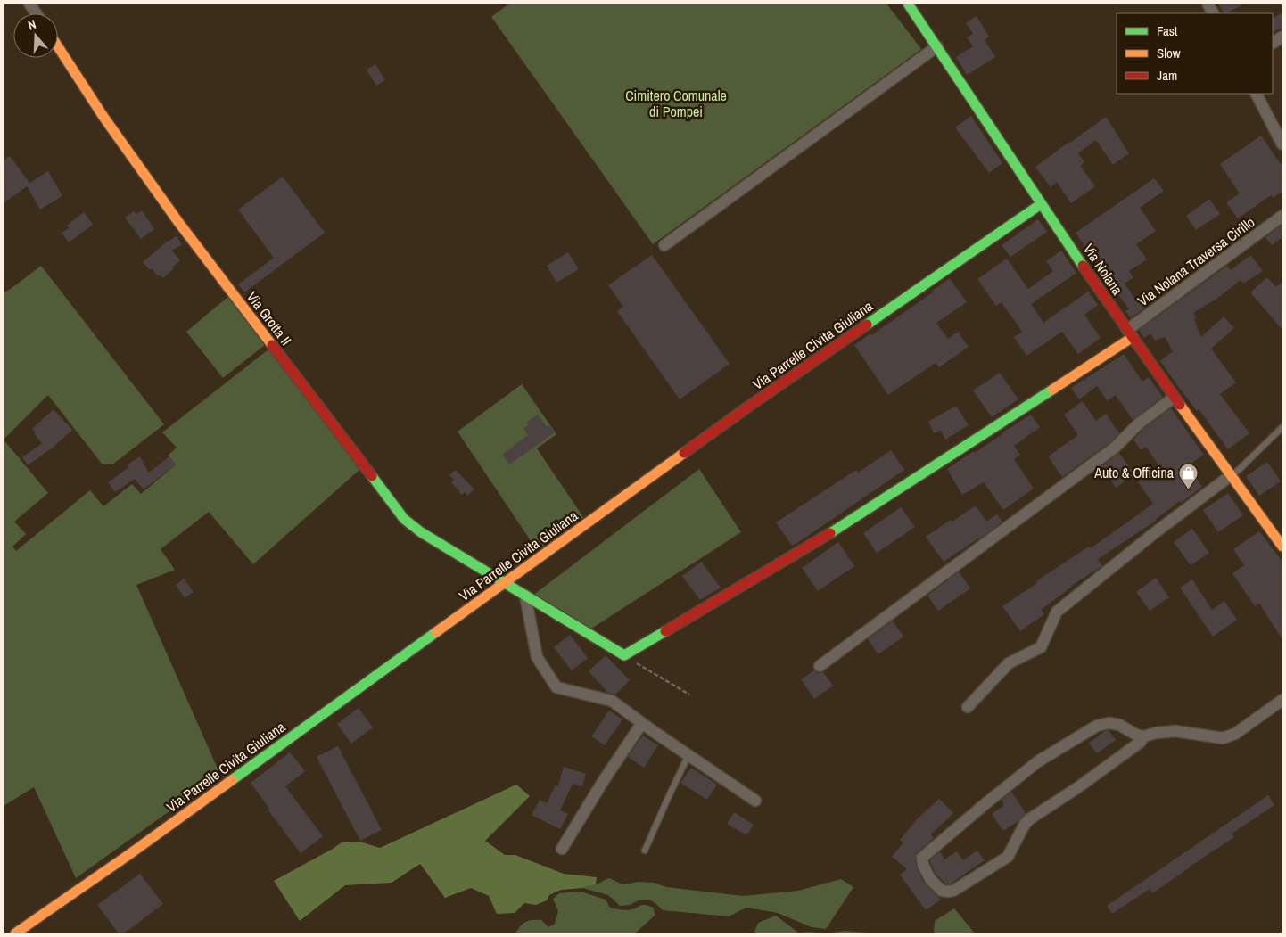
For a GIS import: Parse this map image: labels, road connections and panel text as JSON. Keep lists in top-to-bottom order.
{
  "streets": {
    "street": [
      "Via Nolana Traversa Cirillo",
      "Via Nolana",
      "Via Grotta II",
      "Via Parrelle Civita Giuliana"
    ]
  },
  "crossings": [
    ["Via Nolana Traversa Cirillo", "Via Nolana"],
    ["Via Nolana", "Via Parrelle Civita Giuliana"],
    ["Via Grotta II", "Via Parrelle Civita Giuliana"]
  ],
  "parks": ["Cimitero Comunale di Pompei"],
  "places": {
    "shop": ["Auto & Officina"]
  },
  "legend": ["Fast", "Slow", "Jam"],
  "north": "top"
}
